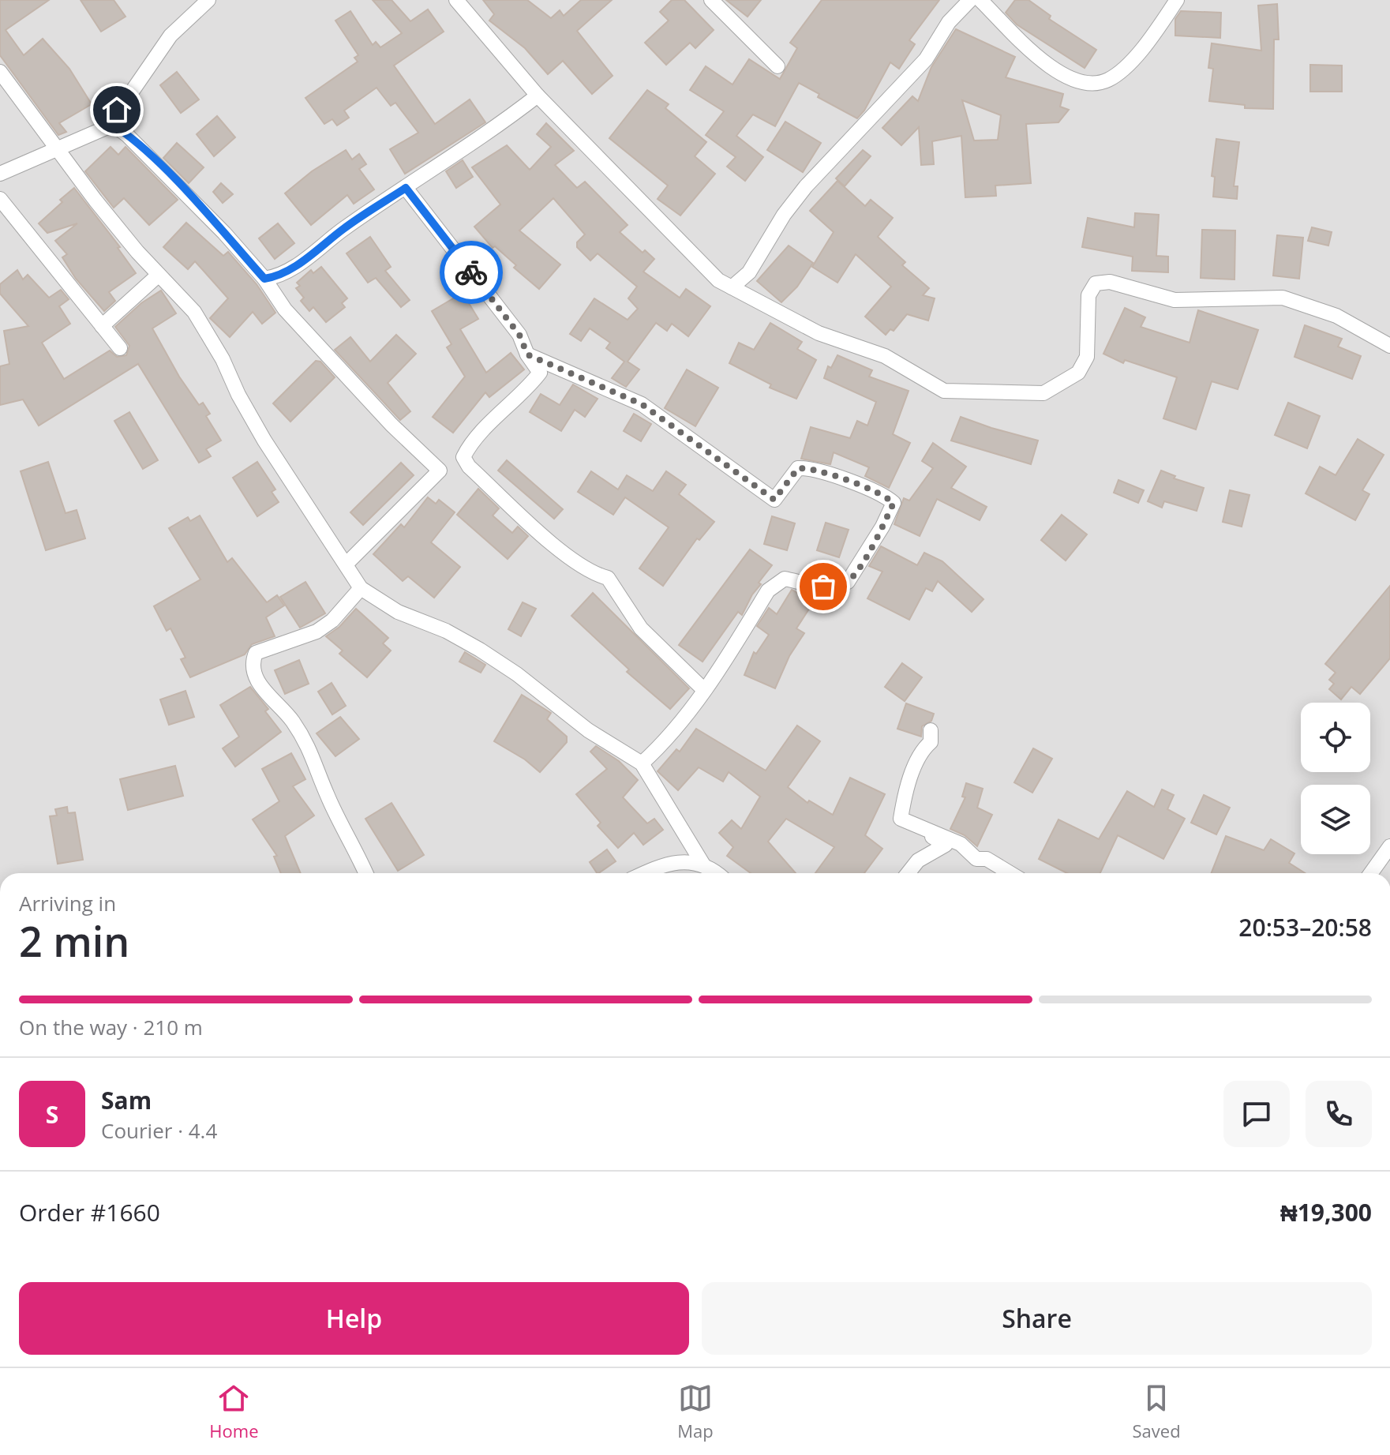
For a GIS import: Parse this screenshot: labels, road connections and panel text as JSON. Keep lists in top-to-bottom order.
{
  "page": {
    "heading": ["2 min", "Arriving in", "20:53–20:58"],
    "panel": [
      "Sam",
      "Courier · 4.4",
      "Order #1660",
      "₦19,300"
    ],
    "bar": "On the way · 210 m",
    "round": "S",
    "buttons": ["Help", "Share"],
    "tabs": ["Home", "Map", "Saved"]
  }
}
